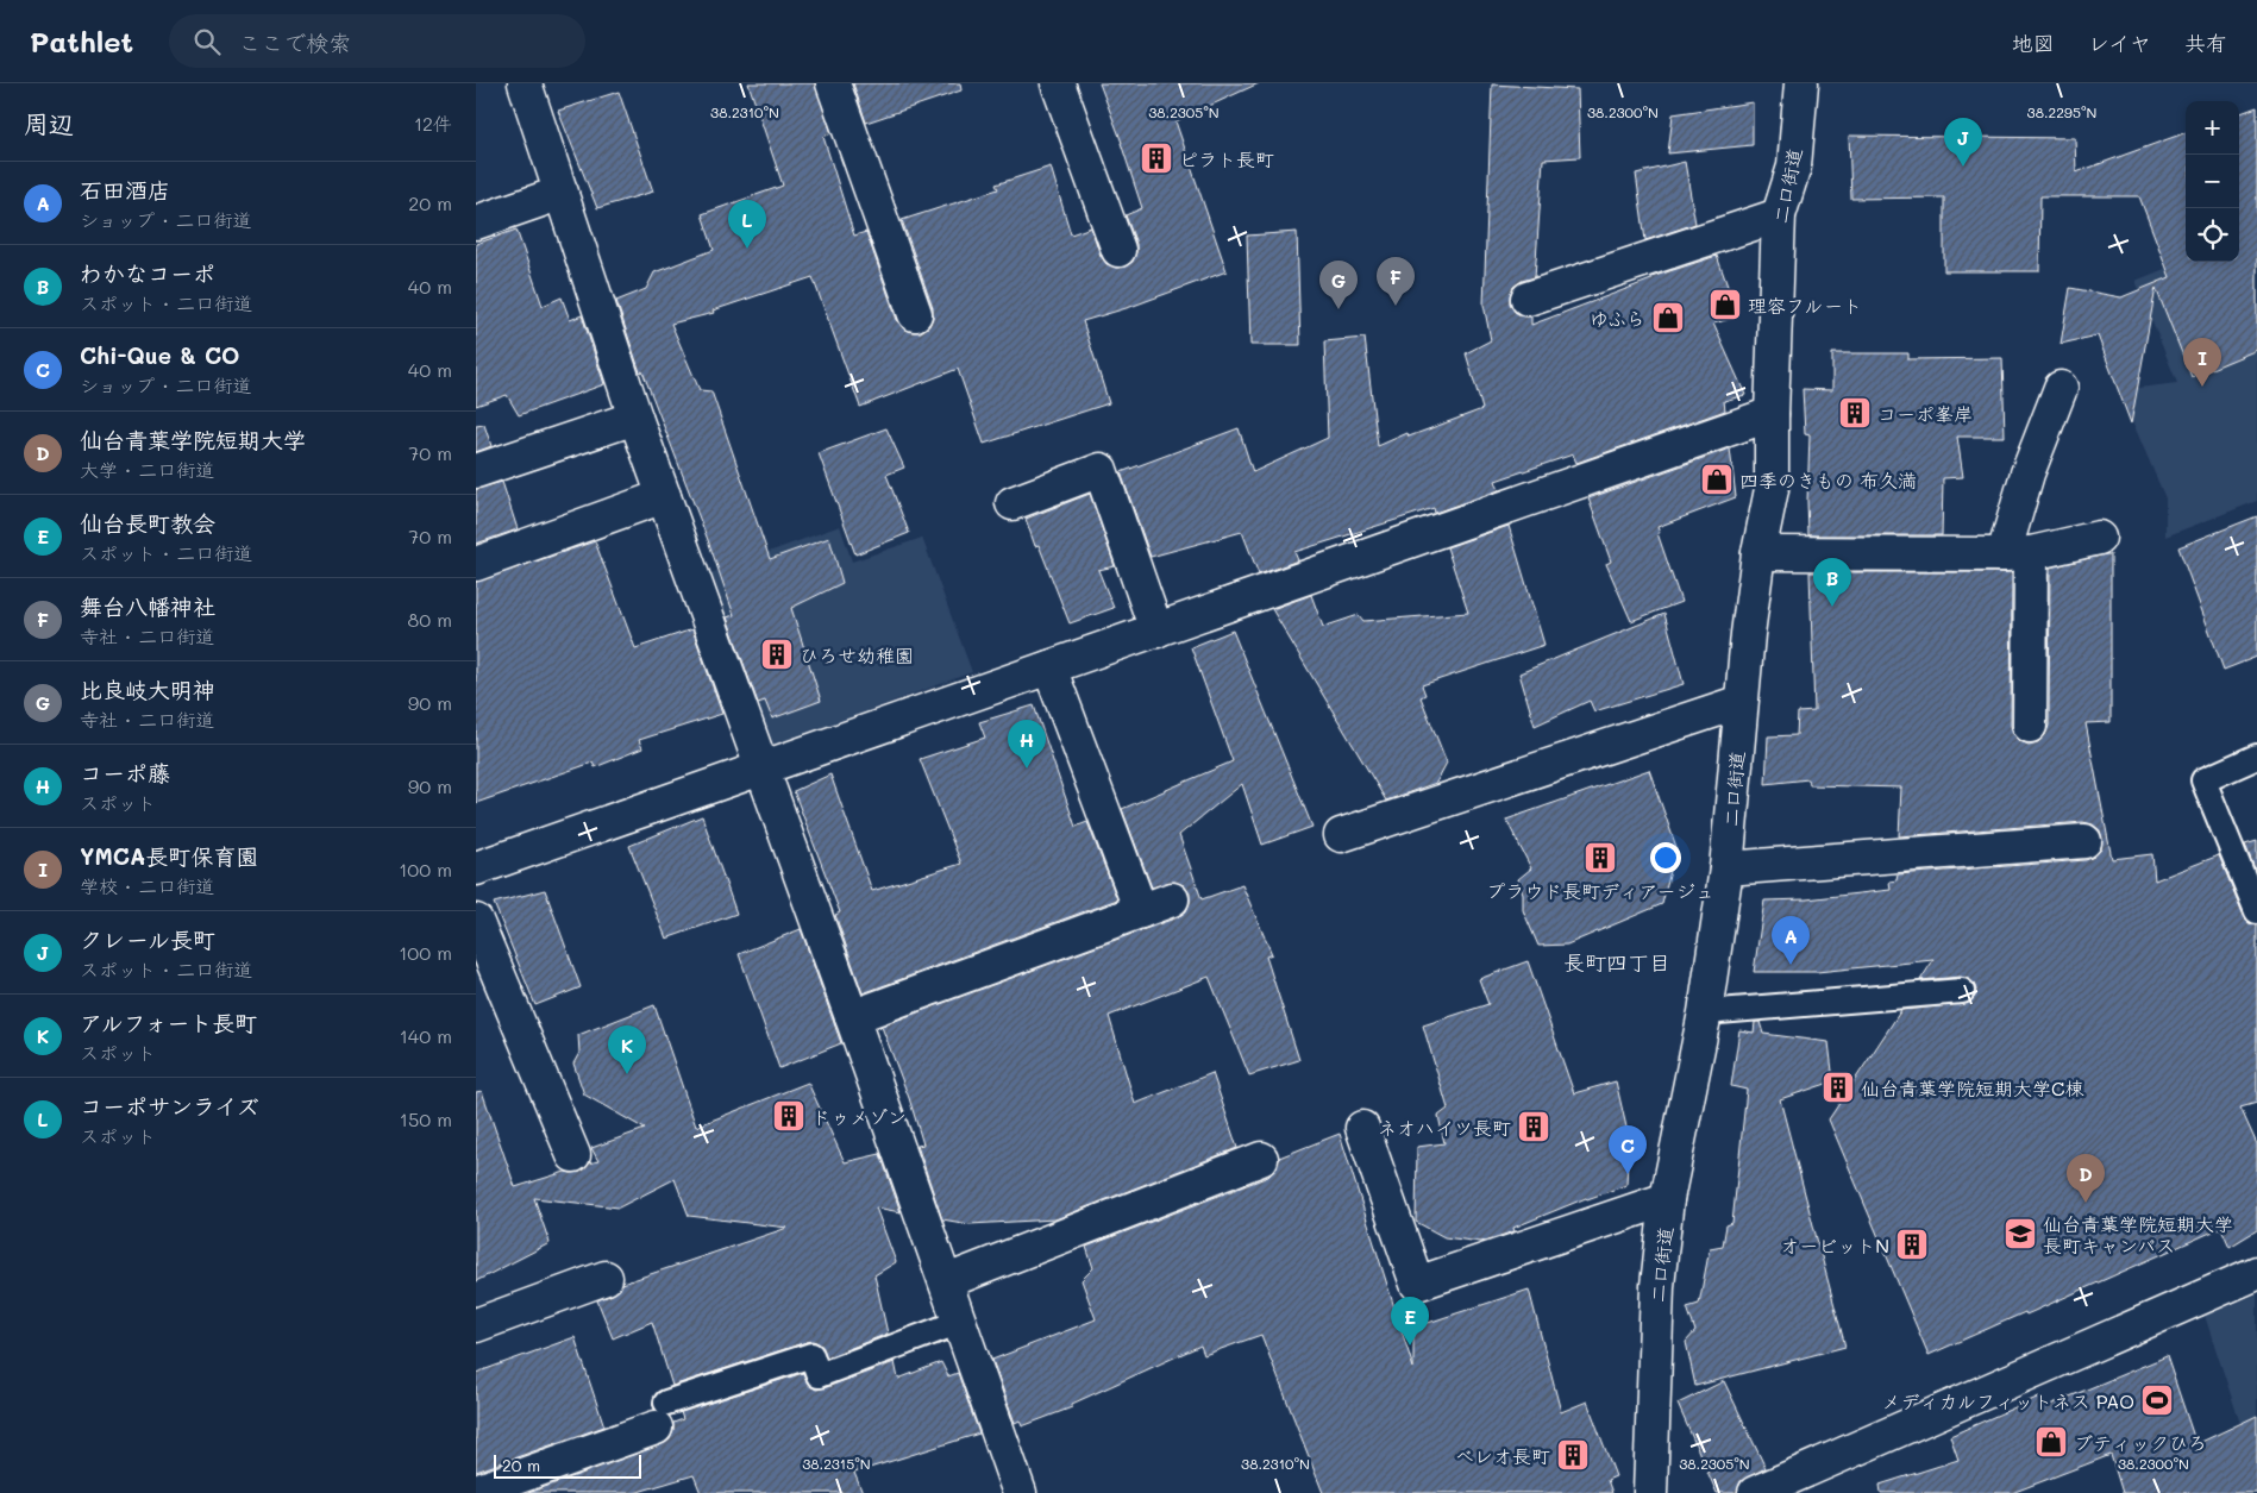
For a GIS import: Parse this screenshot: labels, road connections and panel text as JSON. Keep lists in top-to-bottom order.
{
  "streets": {
    "street": ["二口街道"]
  },
  "districts": ["長町四丁目"],
  "places": {
    "building": [
      "ピラト長町",
      "コーポ峯岸",
      "ひろせ幼稚園",
      "プラウド長町ディアージュ",
      "仙台青葉学院短期大学C棟",
      "ドゥメゾン",
      "ネオハイツ長町",
      "オービットN",
      "べレオ長町"
    ],
    "shop": [
      "理容フルート",
      "ゆふら",
      "四季のきもの 布久満",
      "ブティックひろ"
    ],
    "school or university": ["仙台青葉学院短期大学 長町キャンパス"],
    "sports": ["メディカルフィットネス PAO"]
  },
  "scale_bar": "20 m",
  "page": {
    "header": "Pathlet",
    "search": "ここで検索",
    "nav": ["地図", "レイヤ", "共有"],
    "heading": ["周辺", "12件"],
    "map_buttons": ["+", "−"],
    "pins": [
      "J",
      "L",
      "F",
      "G",
      "I",
      "B",
      "H",
      "A",
      "K",
      "C",
      "D",
      "E"
    ],
    "list": [
      {
        "mark": "A",
        "name": "石田酒店",
        "note": "ショップ · 二口街道",
        "value": "20 m"
      },
      {
        "mark": "B",
        "name": "わかなコーポ",
        "note": "スポット · 二口街道",
        "value": "40 m"
      },
      {
        "mark": "C",
        "name": "Chi-Que & CO",
        "note": "ショップ · 二口街道",
        "value": "40 m"
      },
      {
        "mark": "D",
        "name": "仙台青葉学院短期大学",
        "note": "大学 · 二口街道",
        "value": "70 m"
      },
      {
        "mark": "E",
        "name": "仙台長町教会",
        "note": "スポット · 二口街道",
        "value": "70 m"
      },
      {
        "mark": "F",
        "name": "舞台八幡神社",
        "note": "寺社 · 二口街道",
        "value": "80 m"
      },
      {
        "mark": "G",
        "name": "比良岐大明神",
        "note": "寺社 · 二口街道",
        "value": "90 m"
      },
      {
        "mark": "H",
        "name": "コーポ藤",
        "note": "スポット",
        "value": "90 m"
      },
      {
        "mark": "I",
        "name": "YMCA長町保育園",
        "note": "学校 · 二口街道",
        "value": "100 m"
      },
      {
        "mark": "J",
        "name": "クレール長町",
        "note": "スポット · 二口街道",
        "value": "100 m"
      },
      {
        "mark": "K",
        "name": "アルフォート長町",
        "note": "スポット",
        "value": "140 m"
      },
      {
        "mark": "L",
        "name": "コーポサンライズ",
        "note": "スポット",
        "value": "150 m"
      }
    ],
    "scale": "20 m"
  },
  "coordinates": [
    "38.2310°N",
    "38.2305°N",
    "38.2300°N",
    "38.2295°N",
    "38.2315°N"
  ]
}
